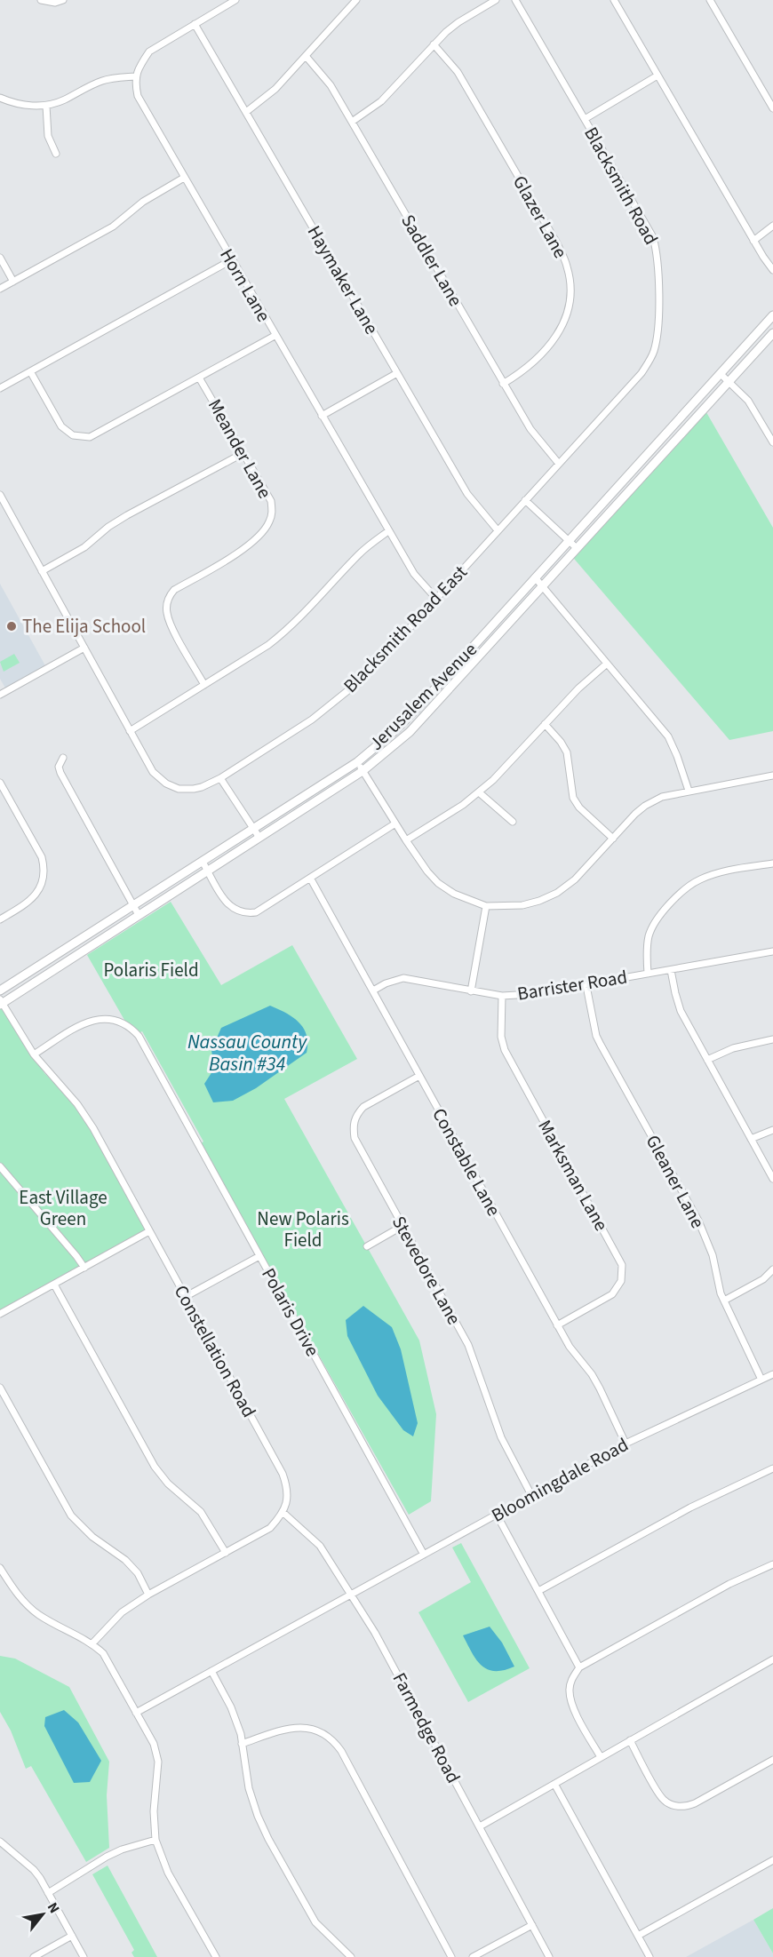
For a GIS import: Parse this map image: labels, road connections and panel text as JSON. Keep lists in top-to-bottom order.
{
  "streets": {
    "main road": ["Jerusalem Avenue"],
    "street": [
      "Blacksmith Road",
      "Glazer Lane",
      "Saddler Lane",
      "Haymaker Lane",
      "Horn Lane",
      "Meander Lane",
      "Blacksmith Road East",
      "Barrister Road",
      "Constable Lane",
      "Marksman Lane",
      "Gleaner Lane",
      "Stevedore Lane",
      "Polaris Drive",
      "Constellation Road",
      "Bloomingdale Road",
      "Farmedge Road"
    ]
  },
  "crossings": [
    ["Blacksmith Road", "Saddler Lane"],
    ["Blacksmith Road", "Blacksmith Road East"],
    ["Glazer Lane", "Saddler Lane"],
    ["Haymaker Lane", "Blacksmith Road East"],
    ["Horn Lane", "Blacksmith Road East"],
    ["Jerusalem Avenue", "Constellation Road"],
    ["Barrister Road", "Constable Lane"],
    ["Barrister Road", "Marksman Lane"],
    ["Barrister Road", "Gleaner Lane"],
    ["Constable Lane", "Marksman Lane"],
    ["Constable Lane", "Stevedore Lane"],
    ["Constable Lane", "Bloomingdale Road"],
    ["Gleaner Lane", "Bloomingdale Road"],
    ["Stevedore Lane", "Bloomingdale Road"],
    ["Polaris Drive", "Constellation Road"],
    ["Polaris Drive", "Bloomingdale Road"],
    ["Constellation Road", "Farmedge Road"],
    ["Bloomingdale Road", "Farmedge Road"]
  ],
  "water": ["Nassau County Basin #34"],
  "parks": ["Polaris Field", "East Village Green", "New Polaris Field"],
  "places": ["The Elija School"],
  "north": "top right"
}
